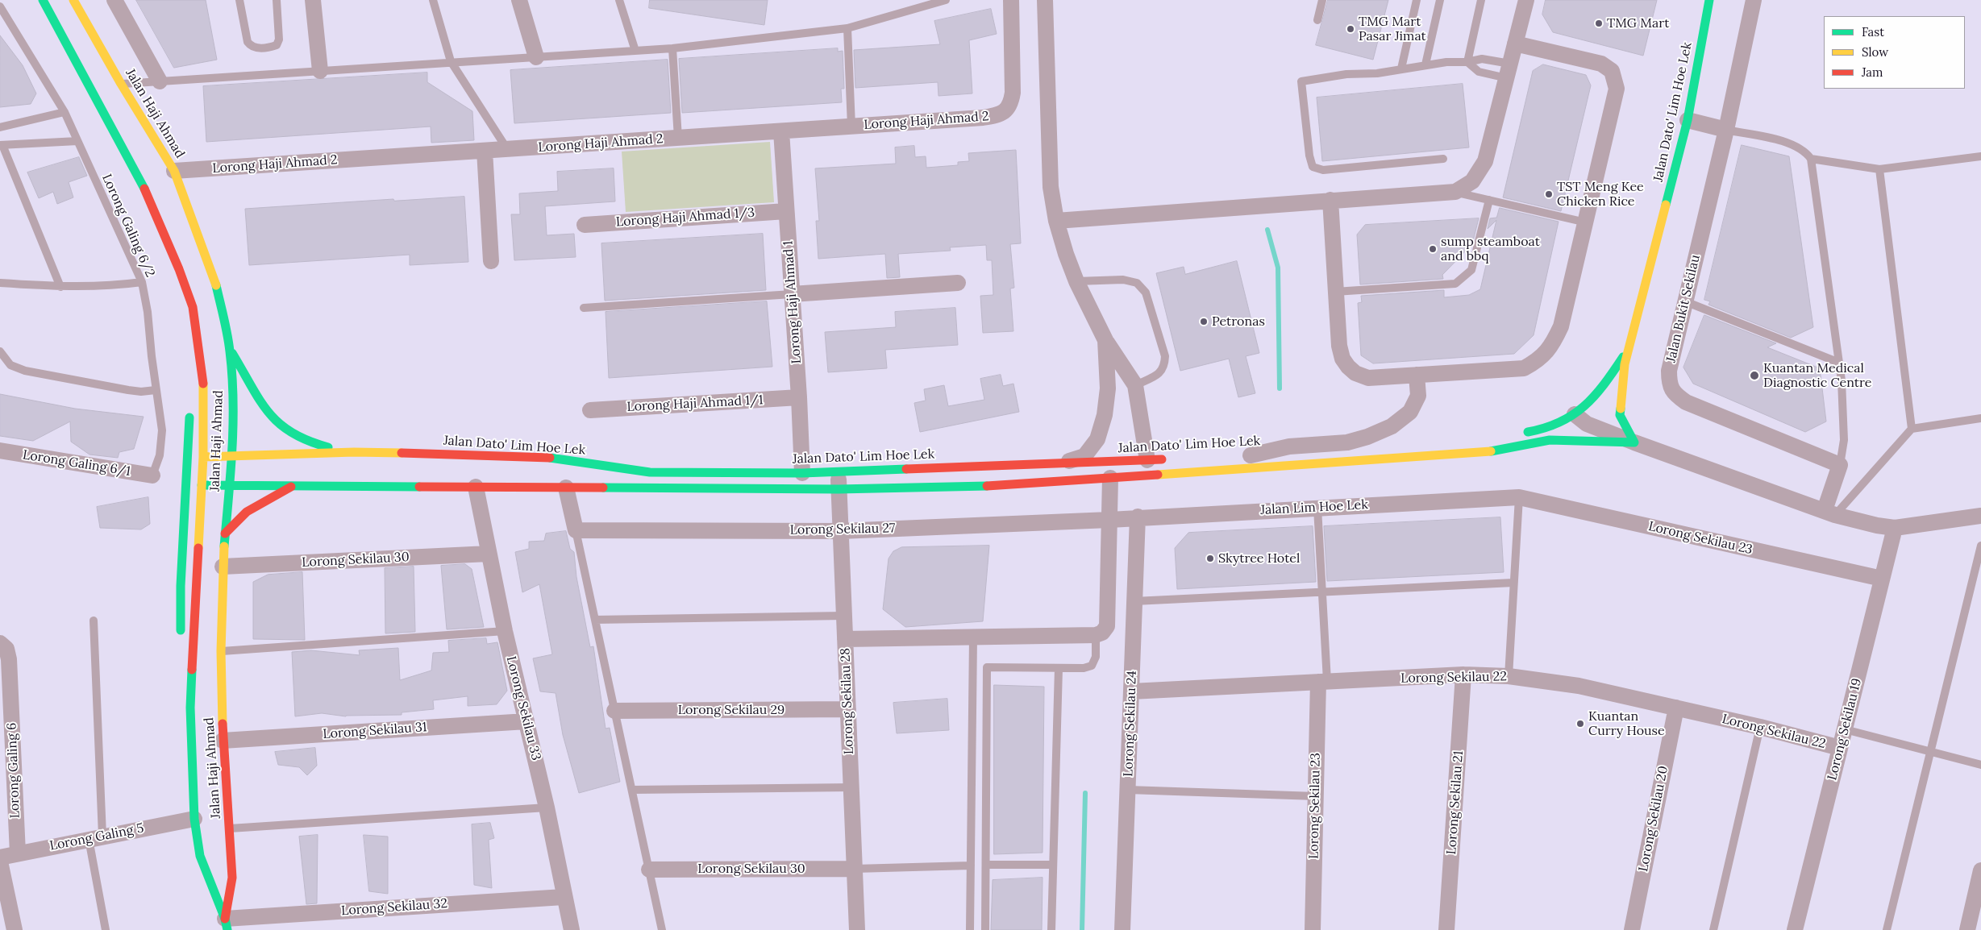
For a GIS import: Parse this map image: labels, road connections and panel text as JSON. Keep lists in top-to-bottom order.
{
  "streets": {
    "street": [
      "Jalan Dato' Lim Hoe Lek",
      "Jalan Haji Ahmad",
      "Lorong Haji Ahmad 2",
      "Lorong Haji Ahmad 1/3",
      "Lorong Haji Ahmad 1",
      "Jalan Bukit Sekilau",
      "Lorong Haji Ahmad 1/1",
      "Lorong Galing 6/1",
      "Jalan Lim Hoe Lek",
      "Lorong Sekilau 27",
      "Lorong Sekilau 23",
      "Lorong Sekilau 30",
      "Lorong Sekilau 22",
      "Lorong Sekilau 28",
      "Lorong Sekilau 33",
      "Lorong Sekilau 29",
      "Lorong Sekilau 24",
      "Lorong Sekilau 19",
      "Lorong Sekilau 31",
      "Lorong Galing 6",
      "Lorong Sekilau 21",
      "Lorong Sekilau 20",
      "Lorong Galing 5",
      "Lorong Sekilau 32"
    ],
    "lane": ["Lorong Galing 6/2"]
  },
  "crossings": [
    ["Jalan Dato' Lim Hoe Lek", "Jalan Haji Ahmad"],
    ["Jalan Dato' Lim Hoe Lek", "Lorong Haji Ahmad 1"],
    ["Jalan Dato' Lim Hoe Lek", "Lorong Sekilau 28"],
    ["Jalan Haji Ahmad", "Lorong Haji Ahmad 2"],
    ["Jalan Haji Ahmad", "Lorong Sekilau 30"],
    ["Jalan Haji Ahmad", "Lorong Sekilau 31"],
    ["Jalan Haji Ahmad", "Lorong Galing 5"],
    ["Jalan Haji Ahmad", "Lorong Sekilau 32"],
    ["Lorong Haji Ahmad 2", "Lorong Haji Ahmad 1"],
    ["Lorong Haji Ahmad 1/3", "Lorong Haji Ahmad 1"],
    ["Lorong Galing 6/2", "Lorong Galing 6/1"],
    ["Lorong Haji Ahmad 1", "Lorong Haji Ahmad 1/1"],
    ["Jalan Lim Hoe Lek", "Lorong Sekilau 27"],
    ["Jalan Lim Hoe Lek", "Lorong Sekilau 23"],
    ["Jalan Lim Hoe Lek", "Lorong Sekilau 24"],
    ["Lorong Sekilau 27", "Lorong Sekilau 28"],
    ["Lorong Sekilau 23", "Lorong Sekilau 22"],
    ["Lorong Sekilau 23", "Lorong Sekilau 19"],
    ["Lorong Sekilau 30", "Lorong Sekilau 28"],
    ["Lorong Sekilau 30", "Lorong Sekilau 33"],
    ["Lorong Sekilau 22", "Lorong Sekilau 24"],
    ["Lorong Sekilau 22", "Lorong Sekilau 19"],
    ["Lorong Sekilau 22", "Lorong Sekilau 21"],
    ["Lorong Sekilau 22", "Lorong Sekilau 20"],
    ["Lorong Sekilau 28", "Lorong Sekilau 29"],
    ["Lorong Sekilau 33", "Lorong Sekilau 31"],
    ["Lorong Sekilau 33", "Lorong Sekilau 32"],
    ["Lorong Galing 6", "Lorong Galing 5"]
  ],
  "places": [
    "TMG Mart",
    "TMG Mart Pasar Jimat",
    "TST Meng Kee Chicken Rice",
    "sump steamboat and bbq",
    "Petronas",
    "Kuantan Medical Diagnostic Centre",
    "Skytree Hotel",
    "Kuantan Curry House"
  ],
  "legend": ["Fast", "Slow", "Jam"]
}
